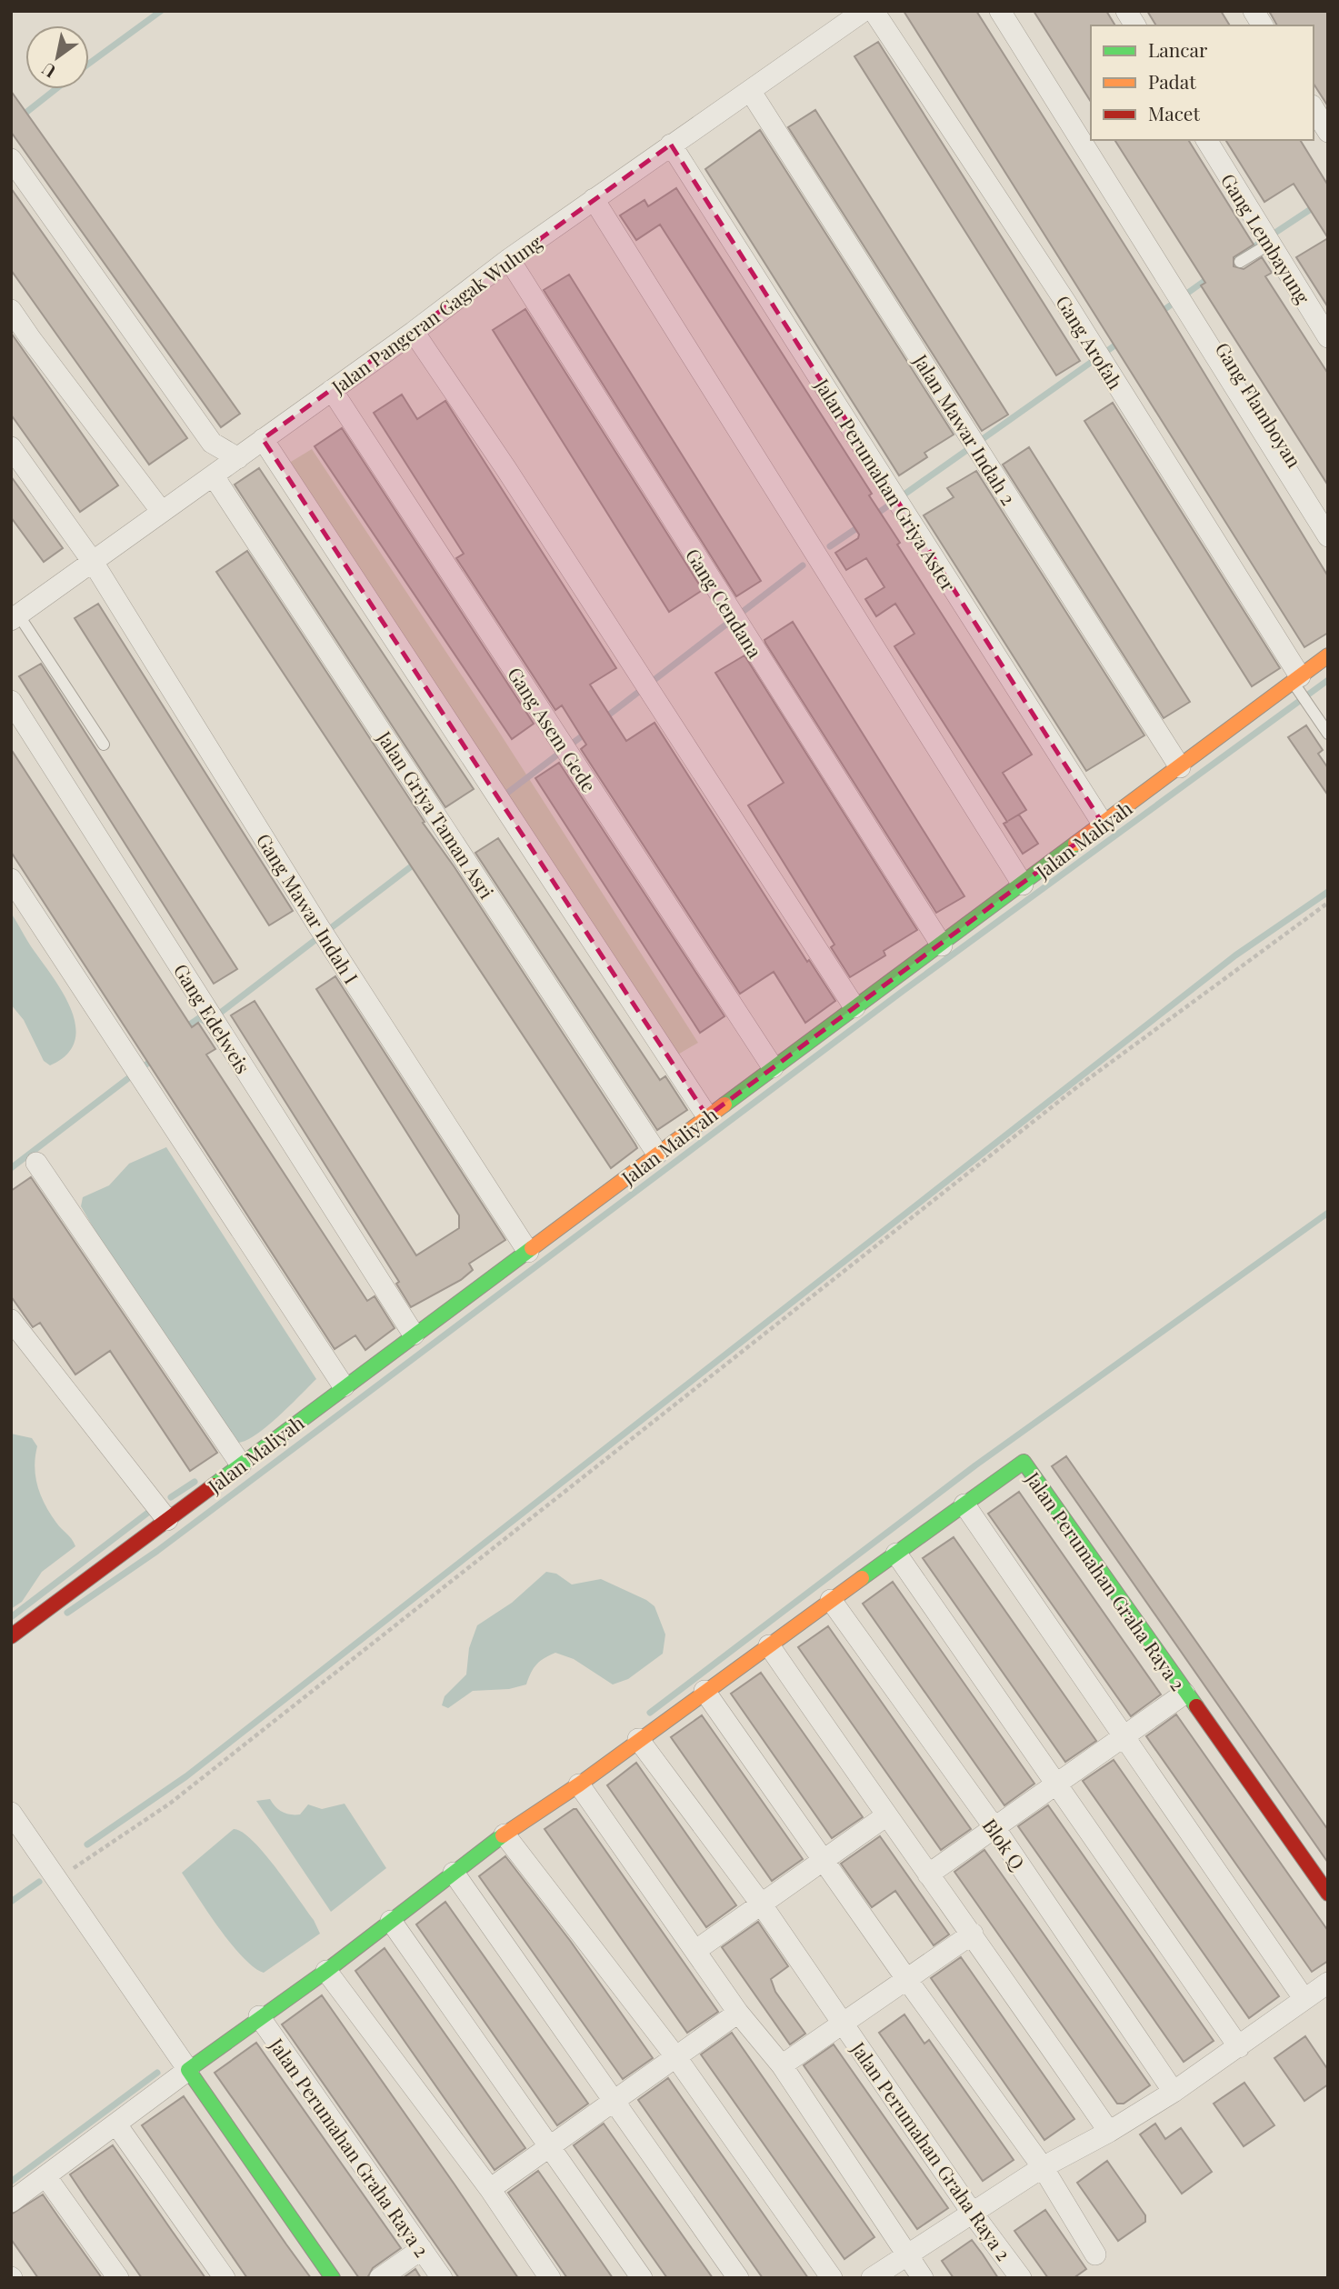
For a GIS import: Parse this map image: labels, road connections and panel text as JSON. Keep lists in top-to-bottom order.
{
  "streets": {
    "street": [
      "Gang Lembayung",
      "Jalan Pangeran Gagak Wulung",
      "Gang Arofah",
      "Gang Flamboyan",
      "Jalan Mawar Indah 2",
      "Jalan Perumahan Griya Aster",
      "Gang Cendana",
      "Gang Asem Gede",
      "Jalan Griya Taman Asri",
      "Jalan Maliyah",
      "Gang Mawar Indah I",
      "Gang Edelweis",
      "Jalan Perumahan Graha Raya 2",
      "Blok Q"
    ]
  },
  "crossings": [
    ["Jalan Pangeran Gagak Wulung", "Gang Arofah"],
    ["Jalan Pangeran Gagak Wulung", "Jalan Mawar Indah 2"],
    ["Jalan Pangeran Gagak Wulung", "Jalan Perumahan Griya Aster"],
    ["Jalan Pangeran Gagak Wulung", "Gang Cendana"],
    ["Jalan Pangeran Gagak Wulung", "Gang Asem Gede"],
    ["Jalan Pangeran Gagak Wulung", "Jalan Griya Taman Asri"],
    ["Jalan Pangeran Gagak Wulung", "Gang Mawar Indah I"],
    ["Gang Arofah", "Jalan Maliyah"],
    ["Jalan Mawar Indah 2", "Jalan Maliyah"],
    ["Jalan Perumahan Griya Aster", "Jalan Maliyah"],
    ["Gang Cendana", "Jalan Maliyah"],
    ["Gang Asem Gede", "Jalan Maliyah"],
    ["Jalan Griya Taman Asri", "Jalan Maliyah"],
    ["Jalan Maliyah", "Gang Mawar Indah I"],
    ["Jalan Maliyah", "Gang Edelweis"],
    ["Jalan Perumahan Graha Raya 2", "Blok Q"]
  ],
  "legend": ["Lancar", "Padat", "Macet"],
  "north": "bottom left"
}
